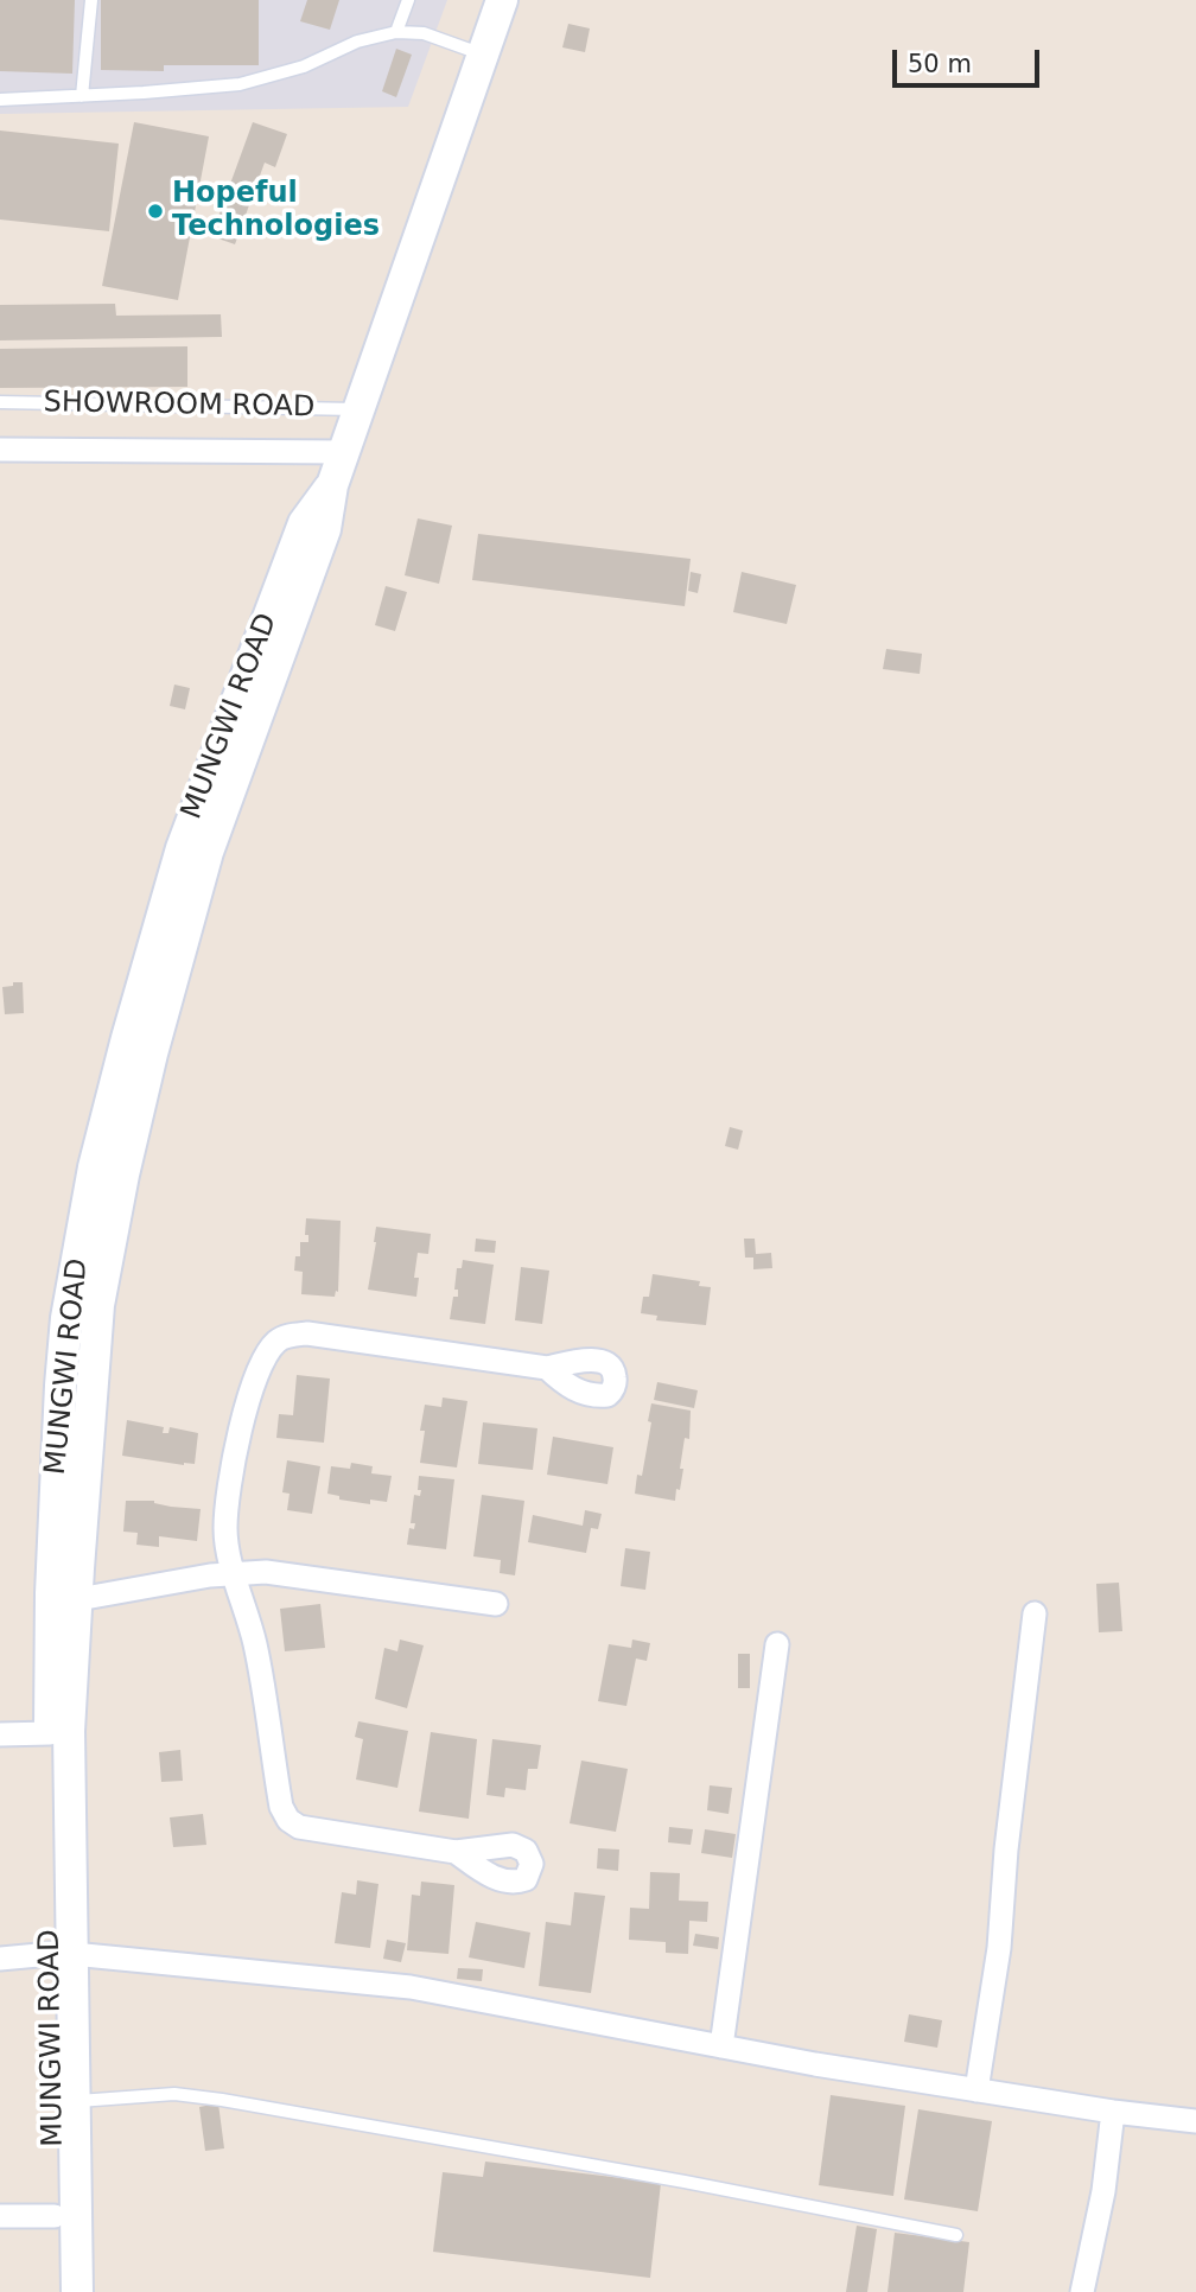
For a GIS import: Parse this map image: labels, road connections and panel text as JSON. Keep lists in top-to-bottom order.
{
  "streets": {
    "main road": ["MUNGWI ROAD"],
    "lane": ["SHOWROOM ROAD"]
  },
  "crossings": [
    ["SHOWROOM ROAD", "MUNGWI ROAD"]
  ],
  "places": ["Hopeful Technologies"],
  "scale_bar": "50 m"
}
